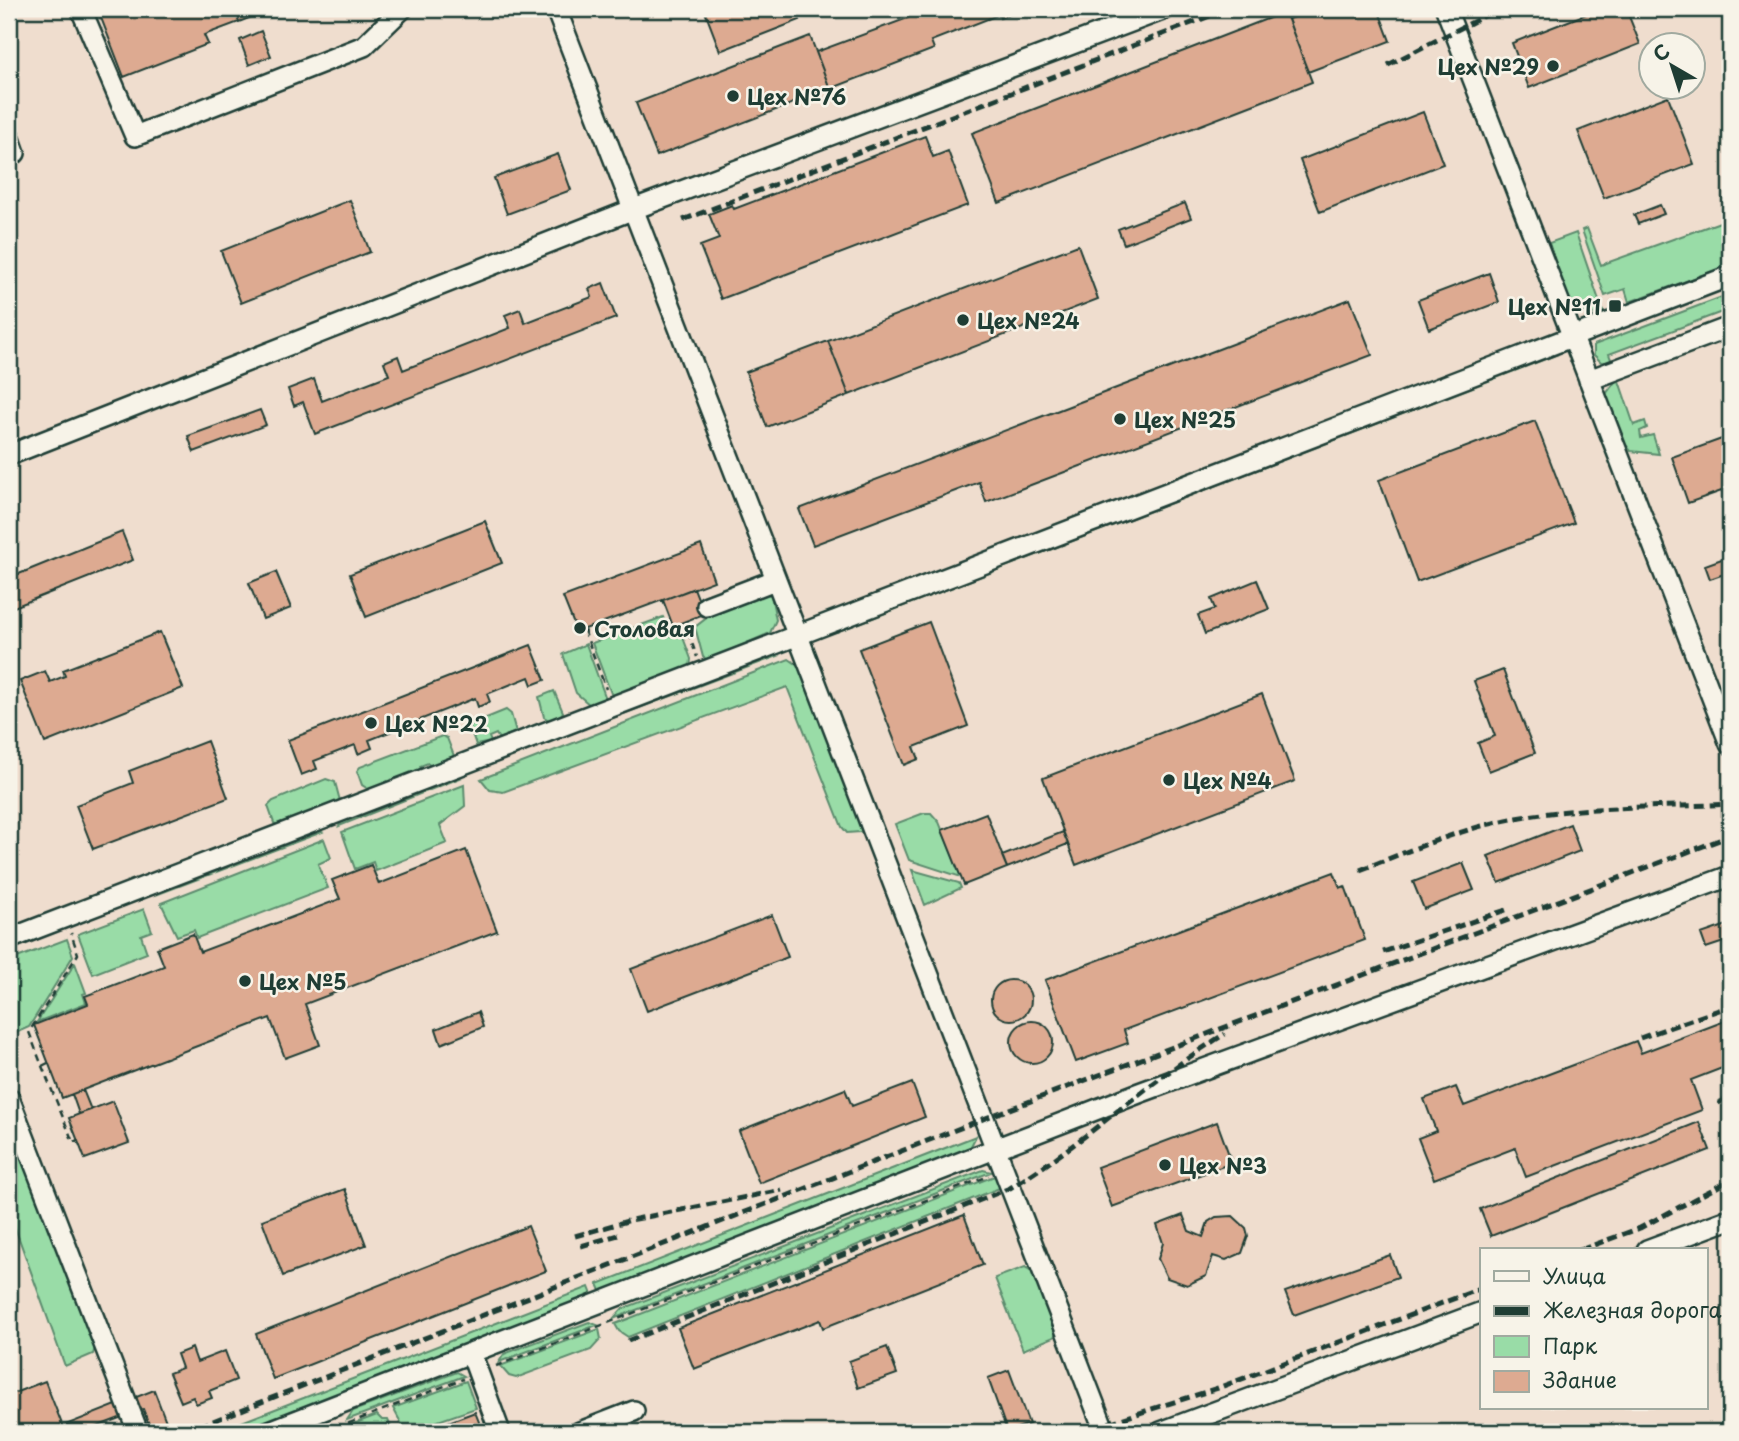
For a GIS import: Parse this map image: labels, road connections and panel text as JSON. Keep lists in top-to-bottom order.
{
  "places": {
    "other": [
      "Цех №29",
      "Цех №76",
      "Цех №24",
      "Цех №25",
      "Столовая",
      "Цех №22",
      "Цех №4",
      "Цех №5",
      "Цех №3"
    ],
    "transit": ["Цех №11"]
  },
  "legend": [
    "Улица",
    "Железная дорога",
    "Парк",
    "Здание"
  ],
  "north": "top left"
}
